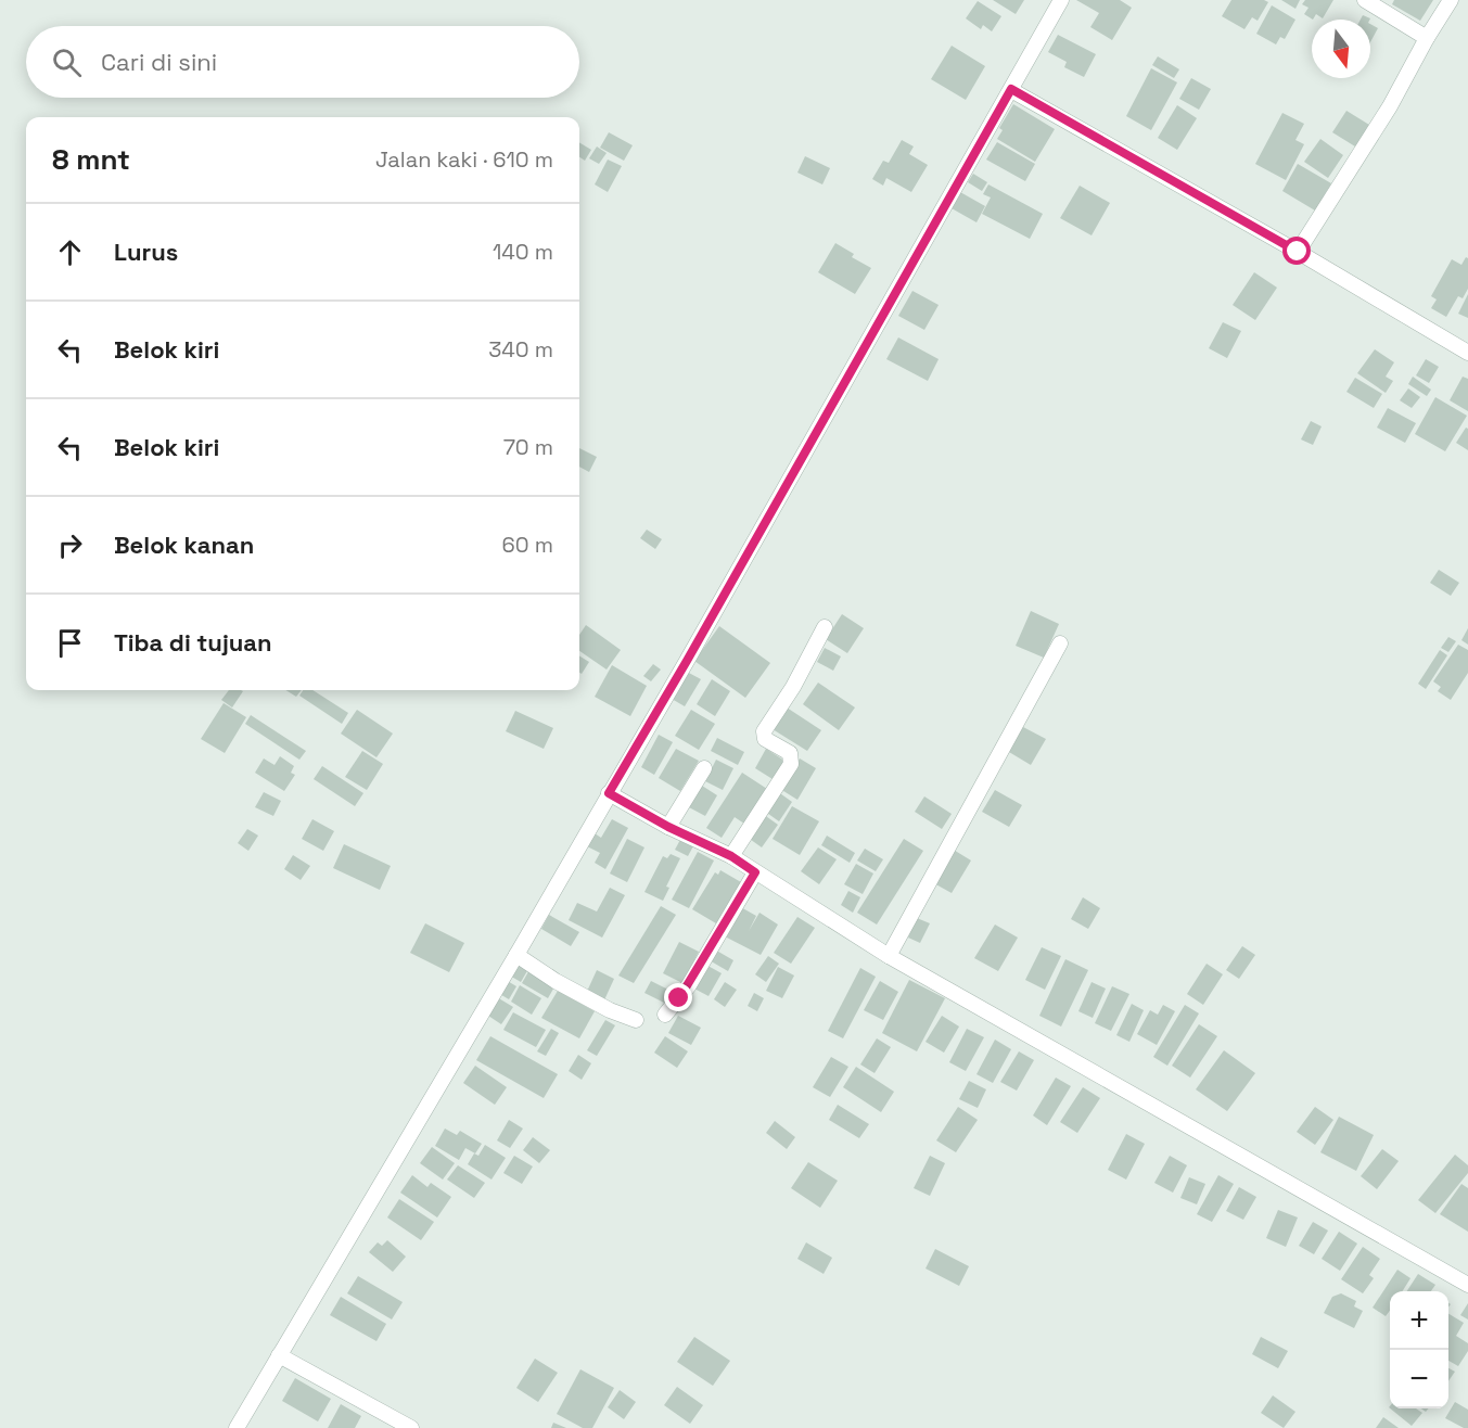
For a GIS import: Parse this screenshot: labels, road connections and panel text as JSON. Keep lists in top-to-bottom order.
{
  "north": "bottom",
  "page": {
    "search": "Cari di sini",
    "heading": ["8 mnt", "Jalan kaki · 610 m"],
    "list": [
      ["Lurus", "140 m"],
      ["Belok kiri", "340 m"],
      ["Belok kiri", "70 m"],
      ["Belok kanan", "60 m"],
      "Tiba di tujuan"
    ],
    "map_buttons": ["+", "−"]
  }
}
